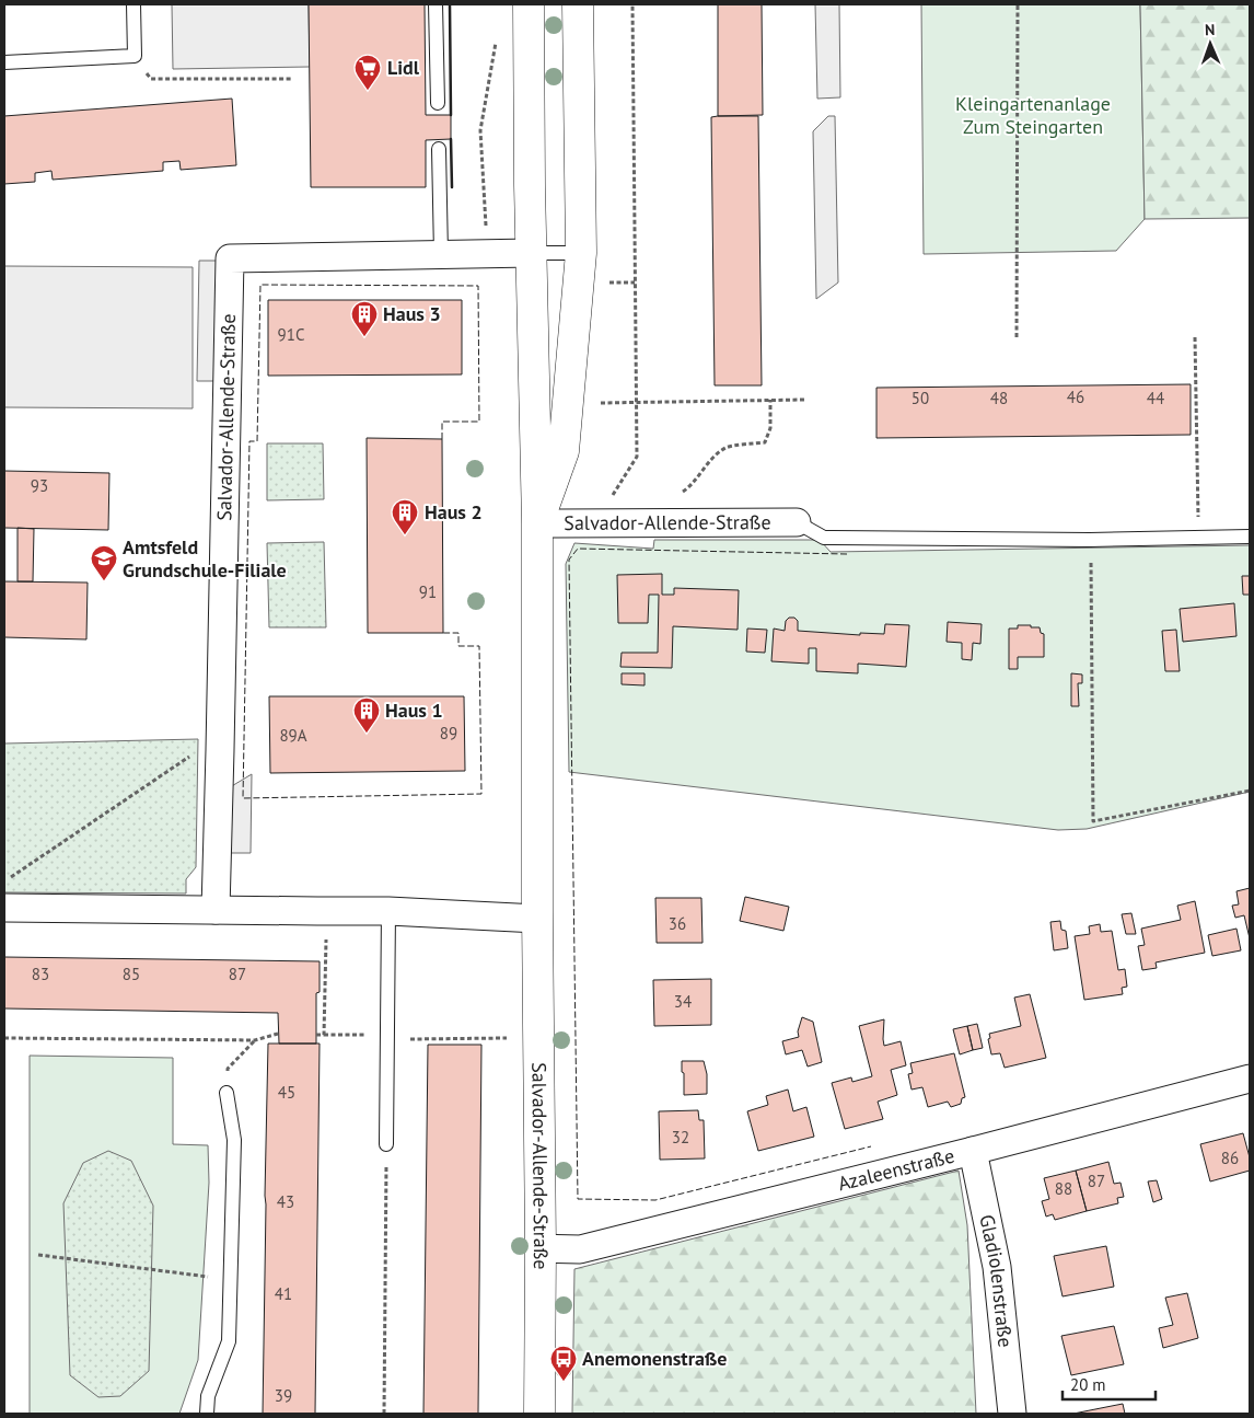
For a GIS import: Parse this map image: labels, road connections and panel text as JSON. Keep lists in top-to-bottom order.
{
  "streets": {
    "main road": ["Salvador-Allende-Straße"],
    "street": ["Azaleenstraße", "Gladiolenstraße"]
  },
  "crossings": [
    ["Salvador-Allende-Straße", "Azaleenstraße"],
    ["Azaleenstraße", "Gladiolenstraße"]
  ],
  "parks": ["Kleingartenanlage Zum Steingarten"],
  "places": {
    "supermarket": ["Lidl"],
    "building": ["Haus 3", "Haus 2", "Haus 1"],
    "school or university": ["Amtsfeld Grundschule-Filiale"],
    "bus stop": ["Anemonenstraße"]
  },
  "house_numbers": [
    "91C",
    "46",
    "50",
    "48",
    "44",
    "93",
    "91",
    "89",
    "89A",
    "36",
    "83",
    "85",
    "87",
    "34",
    "45",
    "32",
    "86",
    "87",
    "88",
    "43",
    "41",
    "39"
  ],
  "scale_bar": "20 m",
  "north": "top"
}
